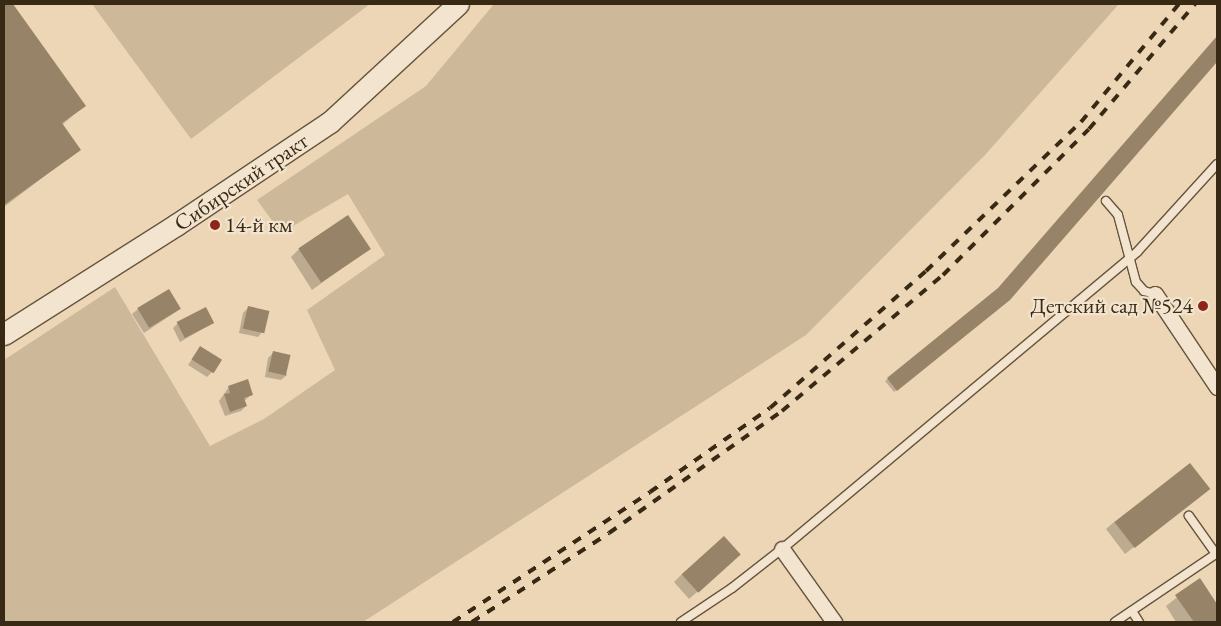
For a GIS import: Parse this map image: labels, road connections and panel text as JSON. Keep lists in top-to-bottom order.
{
  "streets": {
    "main road": ["Сибирский тракт"]
  },
  "places": ["14-й км", "Детский сад №524"]
}
